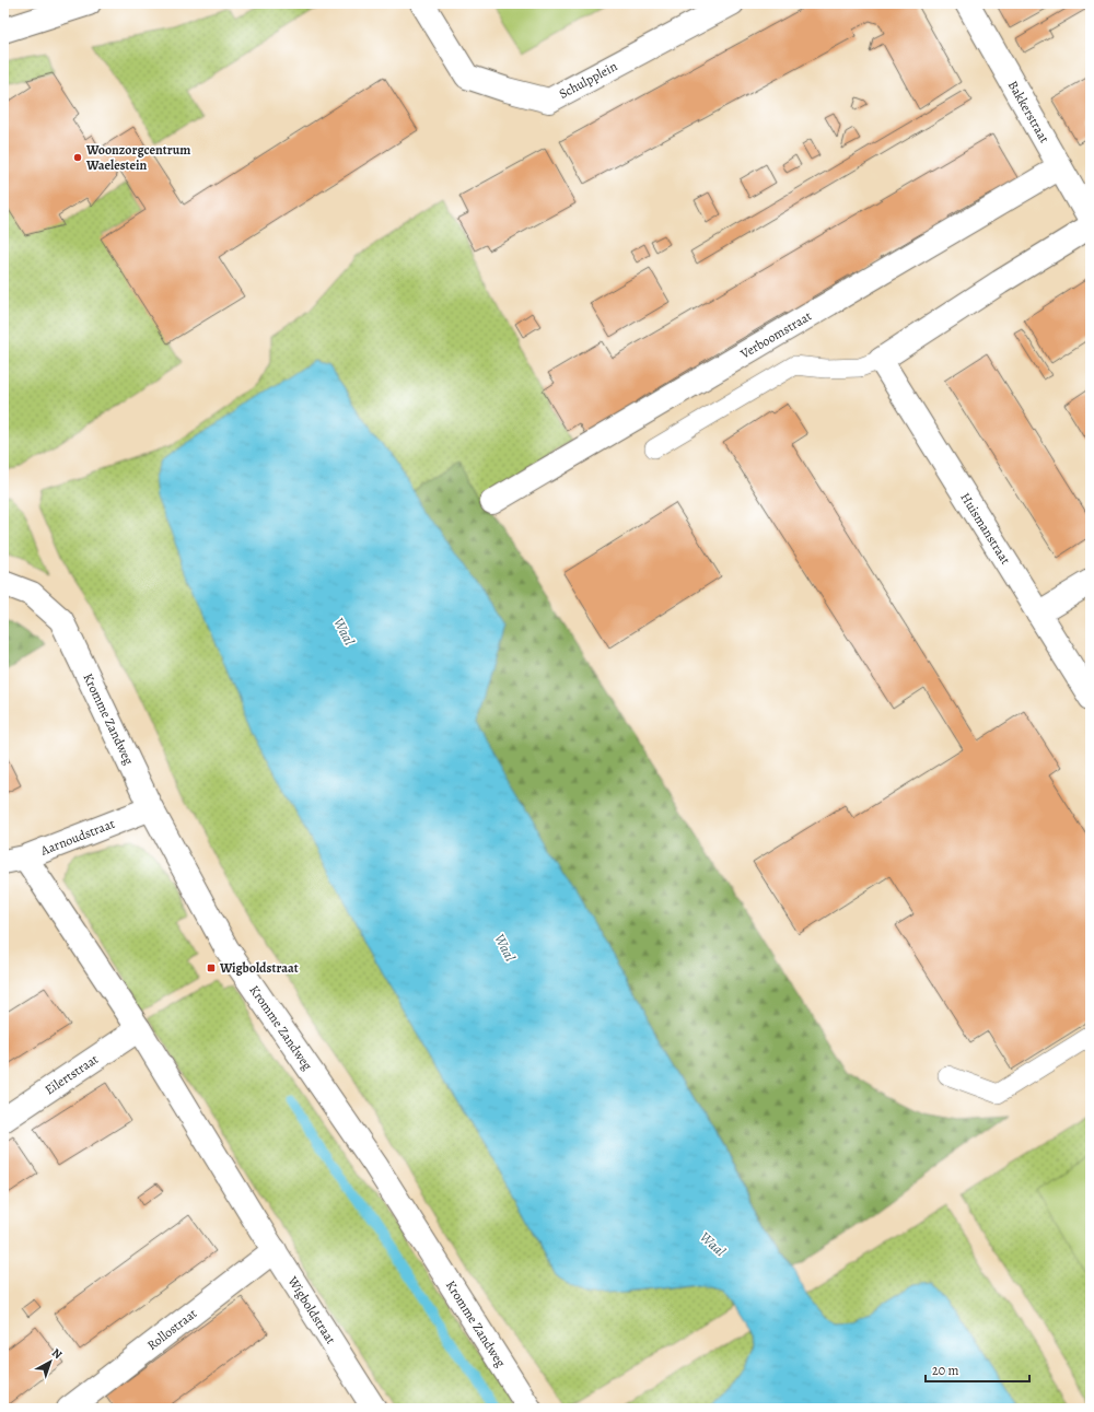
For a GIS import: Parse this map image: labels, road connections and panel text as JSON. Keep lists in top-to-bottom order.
{
  "streets": {
    "street": [
      "Schulpplein",
      "Bakkerstraat",
      "Verboomstraat",
      "Huismanstraat",
      "Kromme Zandweg",
      "Aarnoudstraat",
      "Eilertstraat",
      "Wigboldstraat",
      "Rollostraat"
    ]
  },
  "crossings": [
    ["Bakkerstraat", "Verboomstraat"],
    ["Kromme Zandweg", "Aarnoudstraat"],
    ["Aarnoudstraat", "Wigboldstraat"],
    ["Eilertstraat", "Wigboldstraat"],
    ["Wigboldstraat", "Rollostraat"]
  ],
  "water": ["Waal"],
  "places": {
    "other": ["Woonzorgcentrum Waelestein"],
    "transit": ["Wigboldstraat"]
  },
  "scale_bar": "20 m",
  "north": "top right"
}
